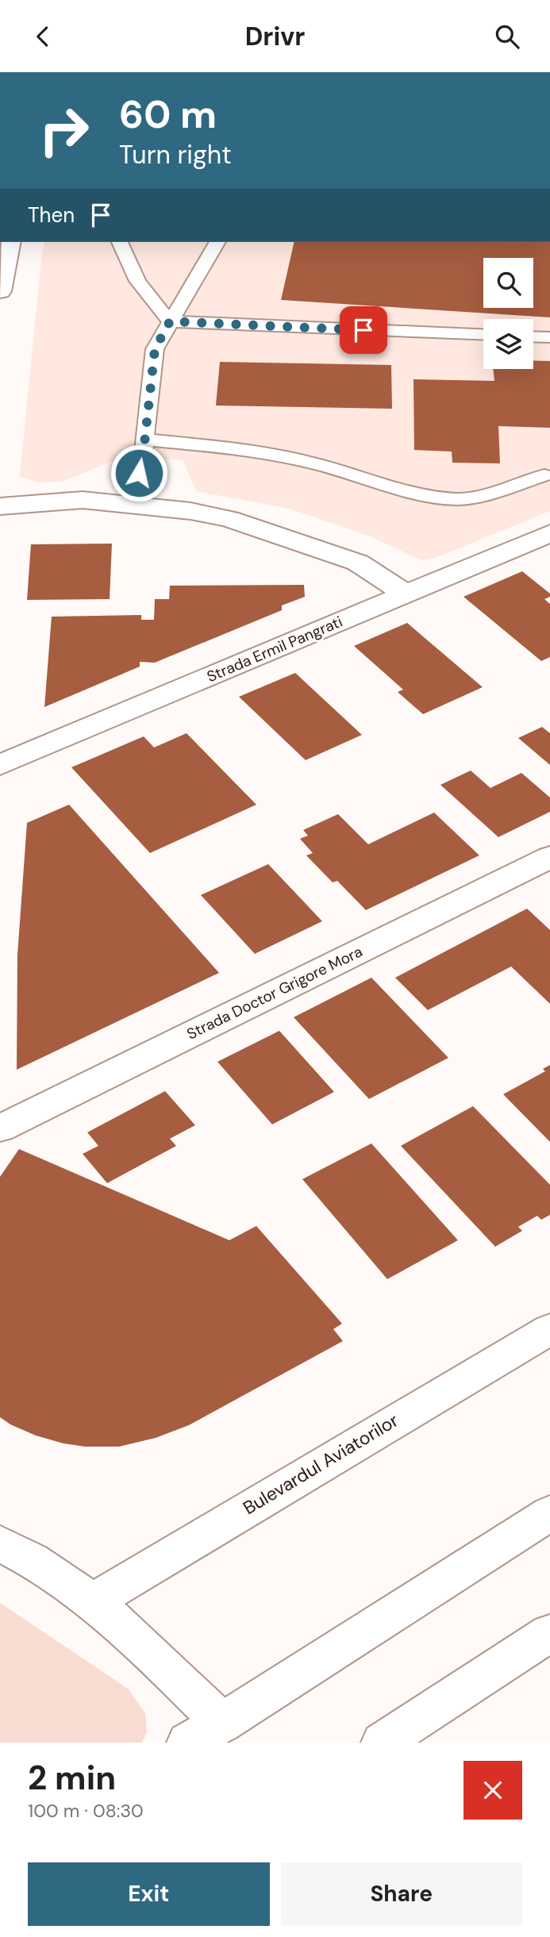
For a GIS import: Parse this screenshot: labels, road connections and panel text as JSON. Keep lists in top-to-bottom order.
{
  "streets": {
    "street": ["Strada Ermil Pangrati", "Strada Doctor Grigore Mora", "Bulevardul Aviatorilor"]
  },
  "page": {
    "header": "Drivr",
    "turn": ["60 m", "Turn right"],
    "then": "Then",
    "heading": ["2 min", "100 m · 08:30"],
    "buttons": ["Exit", "Share"]
  }
}
